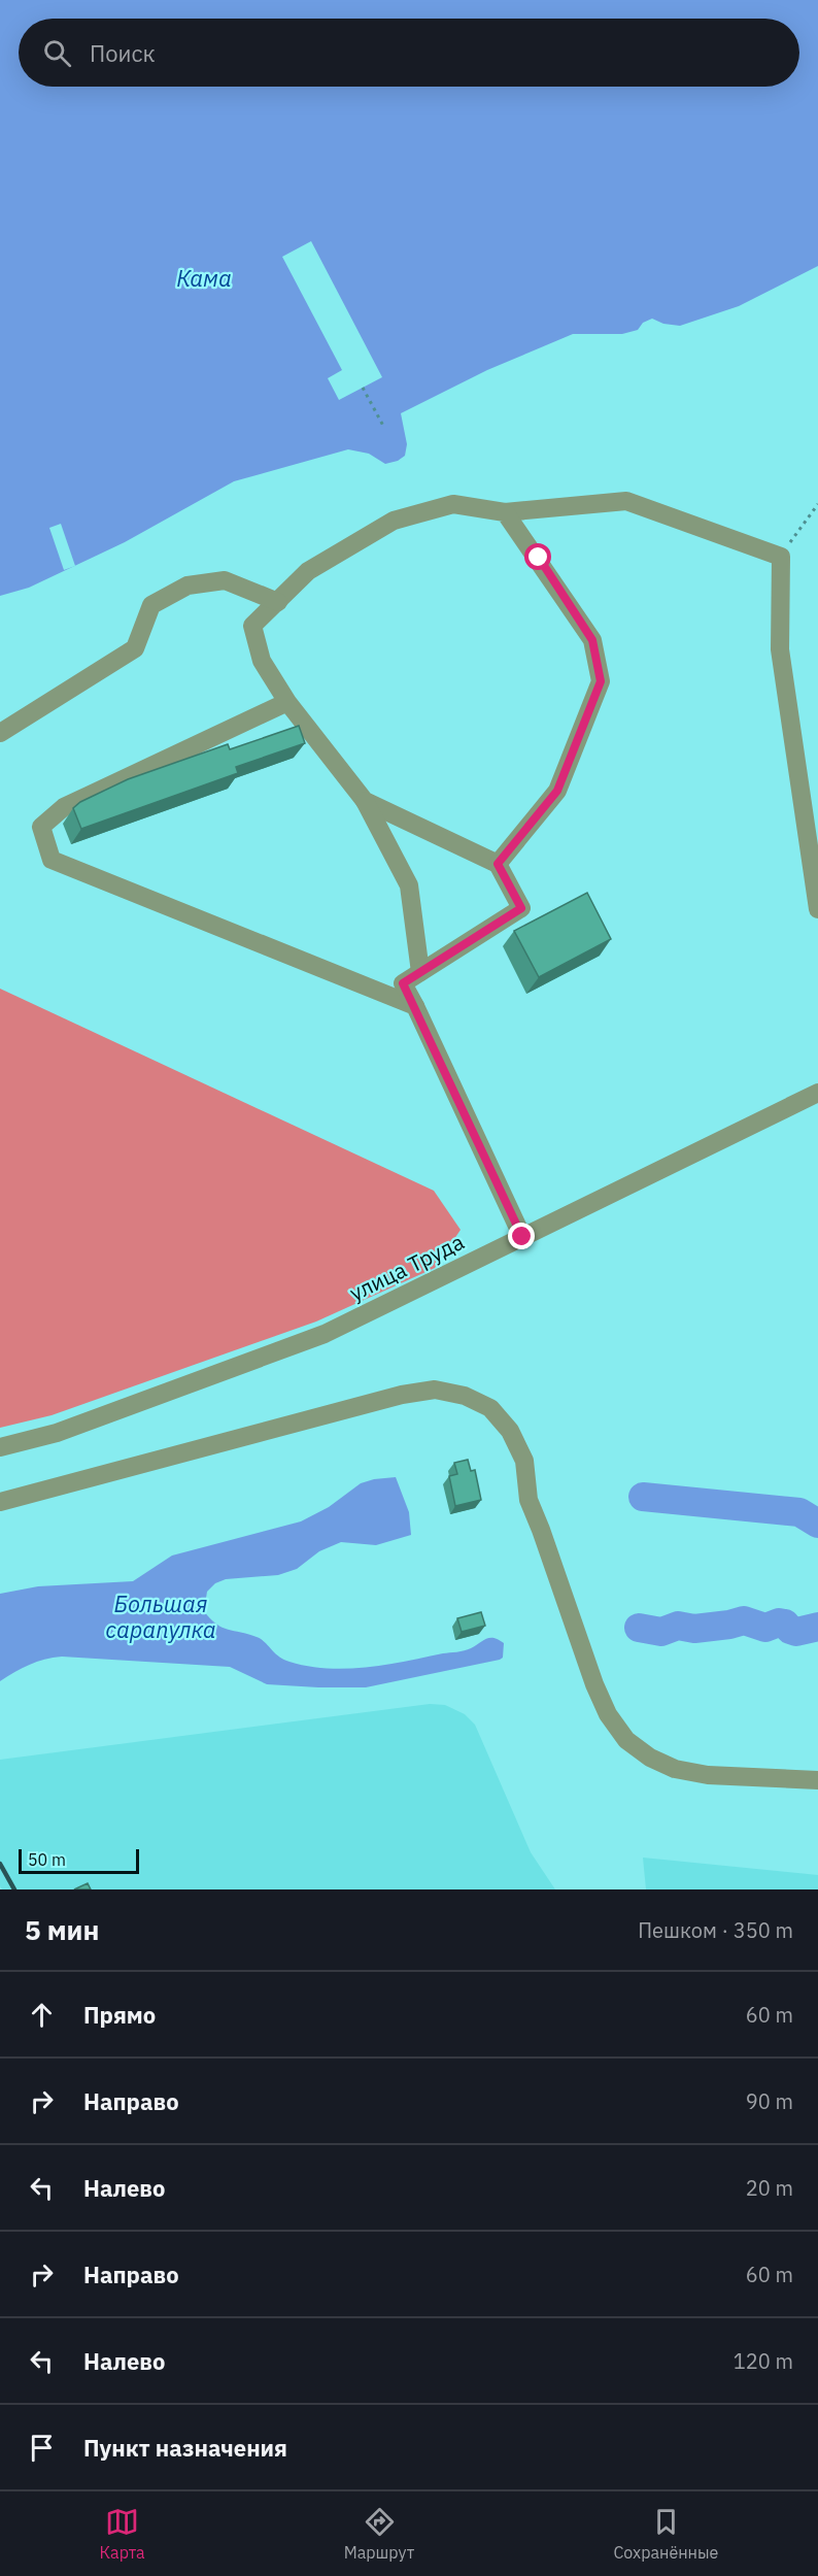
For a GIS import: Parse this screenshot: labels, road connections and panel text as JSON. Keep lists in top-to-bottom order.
{
  "streets": {
    "street": ["улица Труда"]
  },
  "water": ["Кама", "Большая сарапулка"],
  "scale_bar": "50 m",
  "page": {
    "search": "Поиск",
    "scale": "50 m",
    "heading": ["5 мин", "Пешком · 350 m"],
    "list": [
      ["Прямо", "60 m"],
      ["Направо", "90 m"],
      ["Налево", "20 m"],
      ["Направо", "60 m"],
      ["Налево", "120 m"],
      "Пункт назначения"
    ],
    "nav": ["Карта", "Маршрут", "Сохранённые"]
  }
}
